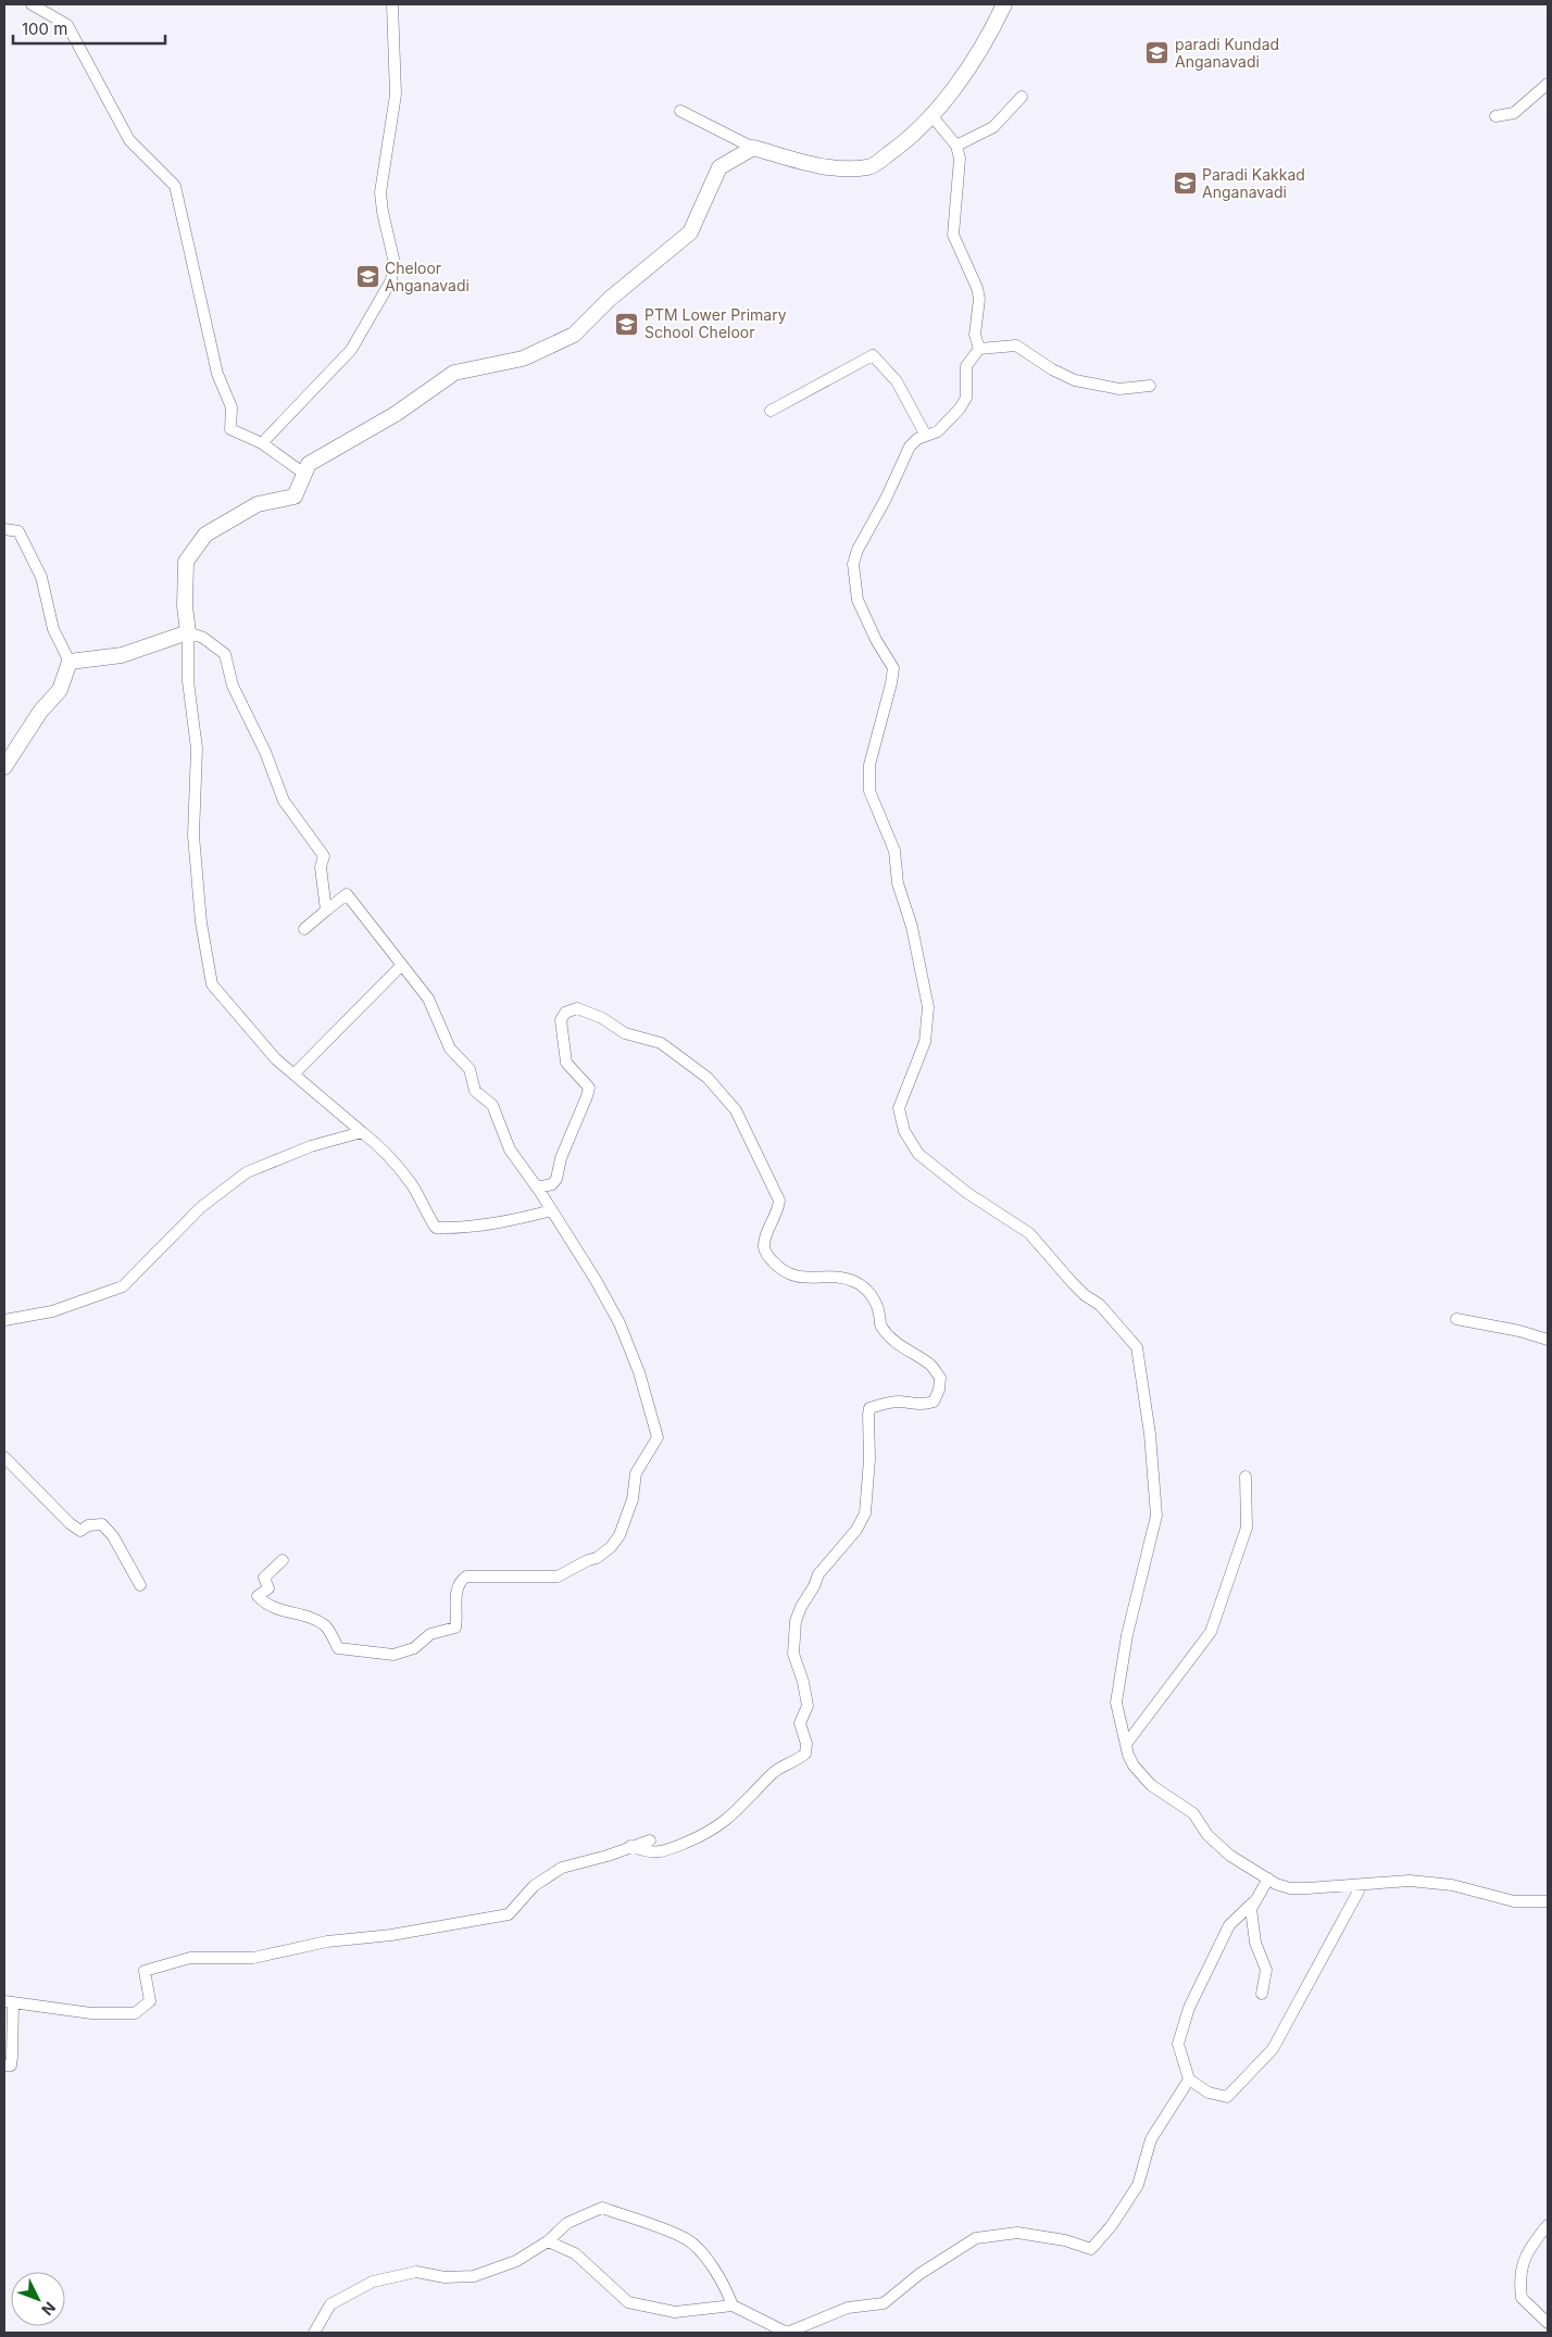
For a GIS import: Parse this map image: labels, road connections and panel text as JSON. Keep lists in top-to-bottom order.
{
  "places": {
    "school or university": [
      "paradi Kundad Anganavadi",
      "Paradi Kakkad Anganavadi",
      "Cheloor Anganavadi",
      "PTM Lower Primary School Cheloor"
    ]
  },
  "scale_bar": "100 m",
  "north": "bottom right"
}
